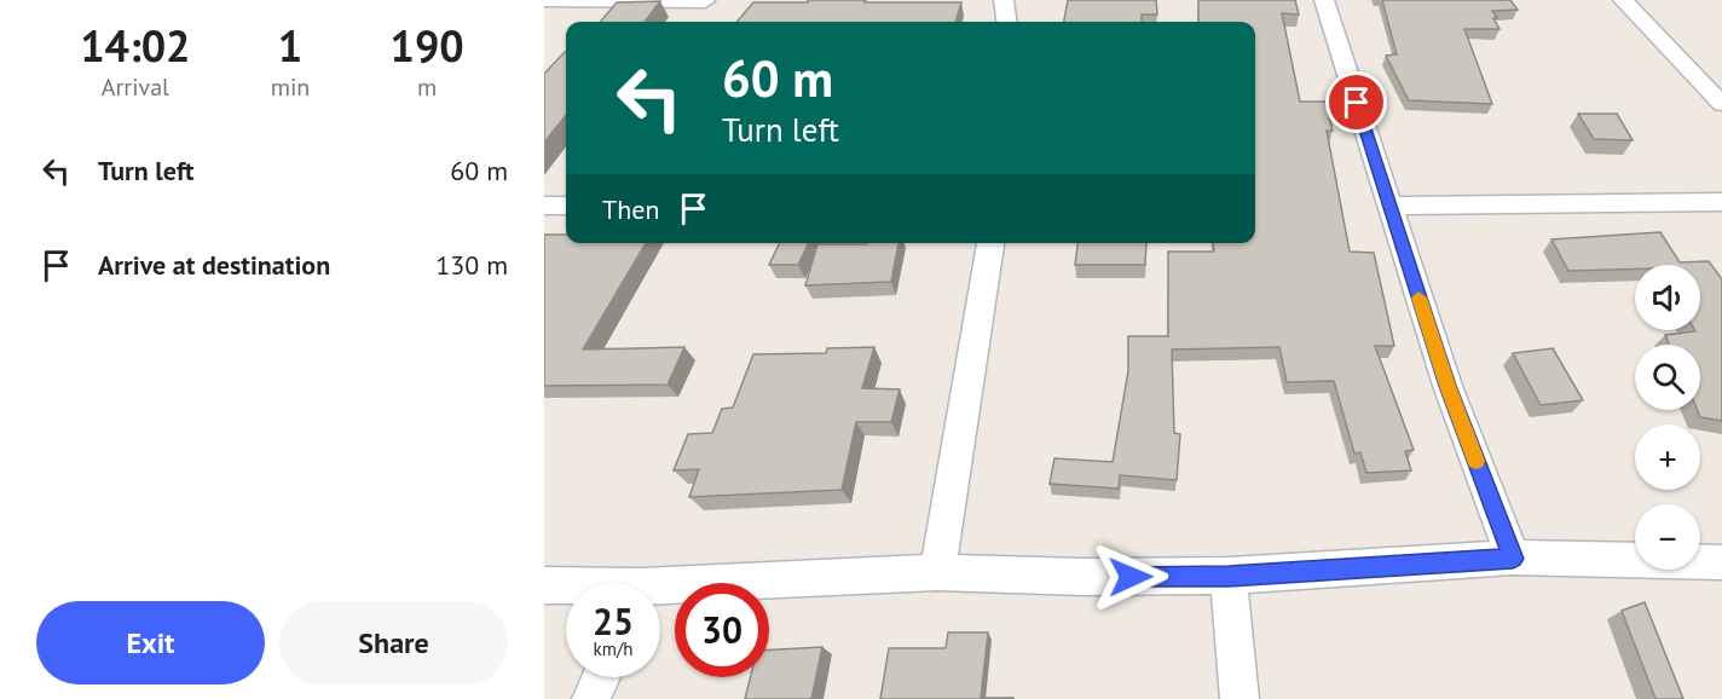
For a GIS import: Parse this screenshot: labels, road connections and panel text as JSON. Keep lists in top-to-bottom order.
{
  "page": {
    "eta": [
      "14:02",
      "Arrival",
      "1",
      "min",
      "190",
      "m"
    ],
    "turn": ["60 m", "Turn left"],
    "list": [
      {
        "name": "Turn left",
        "value": "60 m"
      },
      {
        "name": "Arrive at destination",
        "value": "130 m"
      }
    ],
    "then": "Then",
    "map_buttons": ["+", "−"],
    "speed": "25 km/h",
    "limit": "30",
    "buttons": ["Exit", "Share"]
  }
}
